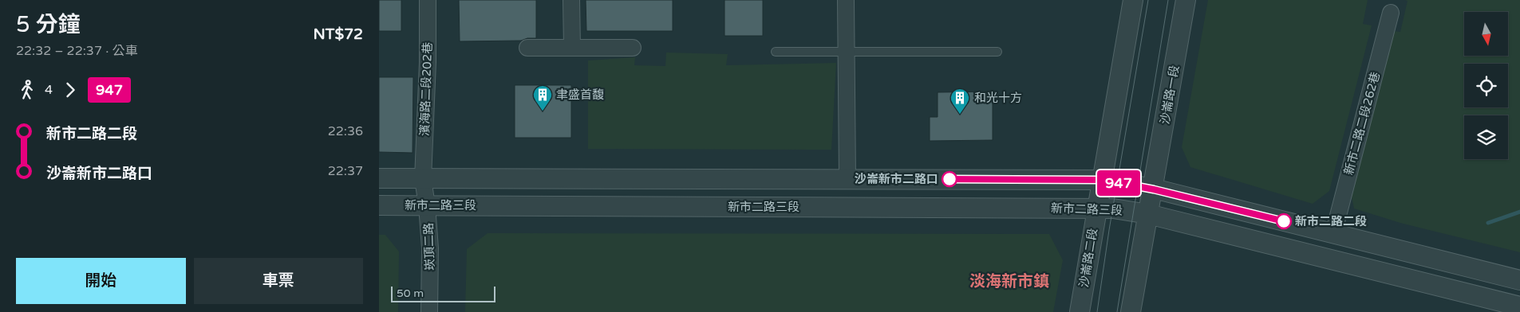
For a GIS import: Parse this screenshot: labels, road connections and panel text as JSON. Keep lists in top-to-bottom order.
{
  "streets": {
    "street": [
      "濱海路二段202巷",
      "沙崙路一段",
      "新市二路二段262巷",
      "新市二路三段",
      "崁頂二路",
      "沙崙路二段"
    ]
  },
  "crossings": [
    ["濱海路二段202巷", "新市二路三段"],
    ["濱海路二段202巷", "崁頂二路"],
    ["新市二路三段", "崁頂二路"],
    ["新市二路三段", "沙崙路二段"]
  ],
  "districts": ["淡海新市鎮"],
  "places": {
    "building": ["聿盛首馥", "和光十方"],
    "other": ["沙崙新市二路口", "新市二路二段"]
  },
  "lines": ["bus line 947"],
  "scale_bar": "50 m",
  "north": "bottom",
  "page": {
    "heading": ["5 分鐘", "22:32 – 22:37 · 公車", "NT$72"],
    "on_map": "947",
    "legs": ["4", "947"],
    "list": [
      {
        "name": "新市二路二段",
        "value": "22:36"
      },
      {
        "name": "沙崙新市二路口",
        "value": "22:37"
      }
    ],
    "buttons": ["開始", "車票"],
    "scale": "50 m"
  }
}
